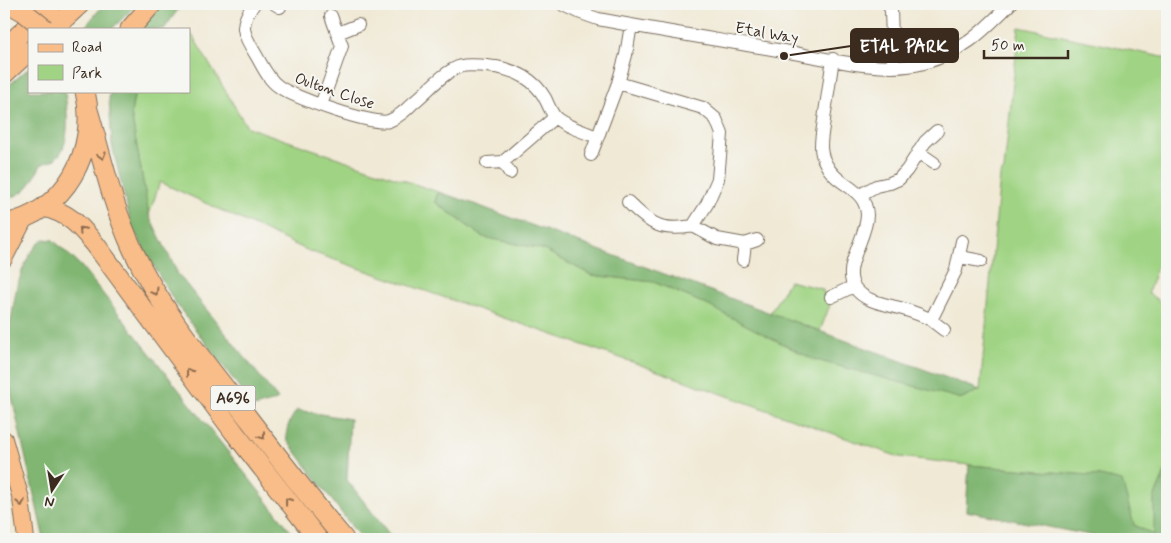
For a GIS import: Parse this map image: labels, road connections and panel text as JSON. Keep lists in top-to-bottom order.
{
  "streets": {
    "highway": ["A696"],
    "street": ["Etal Way", "Oulton Close"]
  },
  "places": ["ETAL PARK"],
  "legend": ["Road", "Park"],
  "scale_bar": "50 m",
  "north": "bottom"
}
